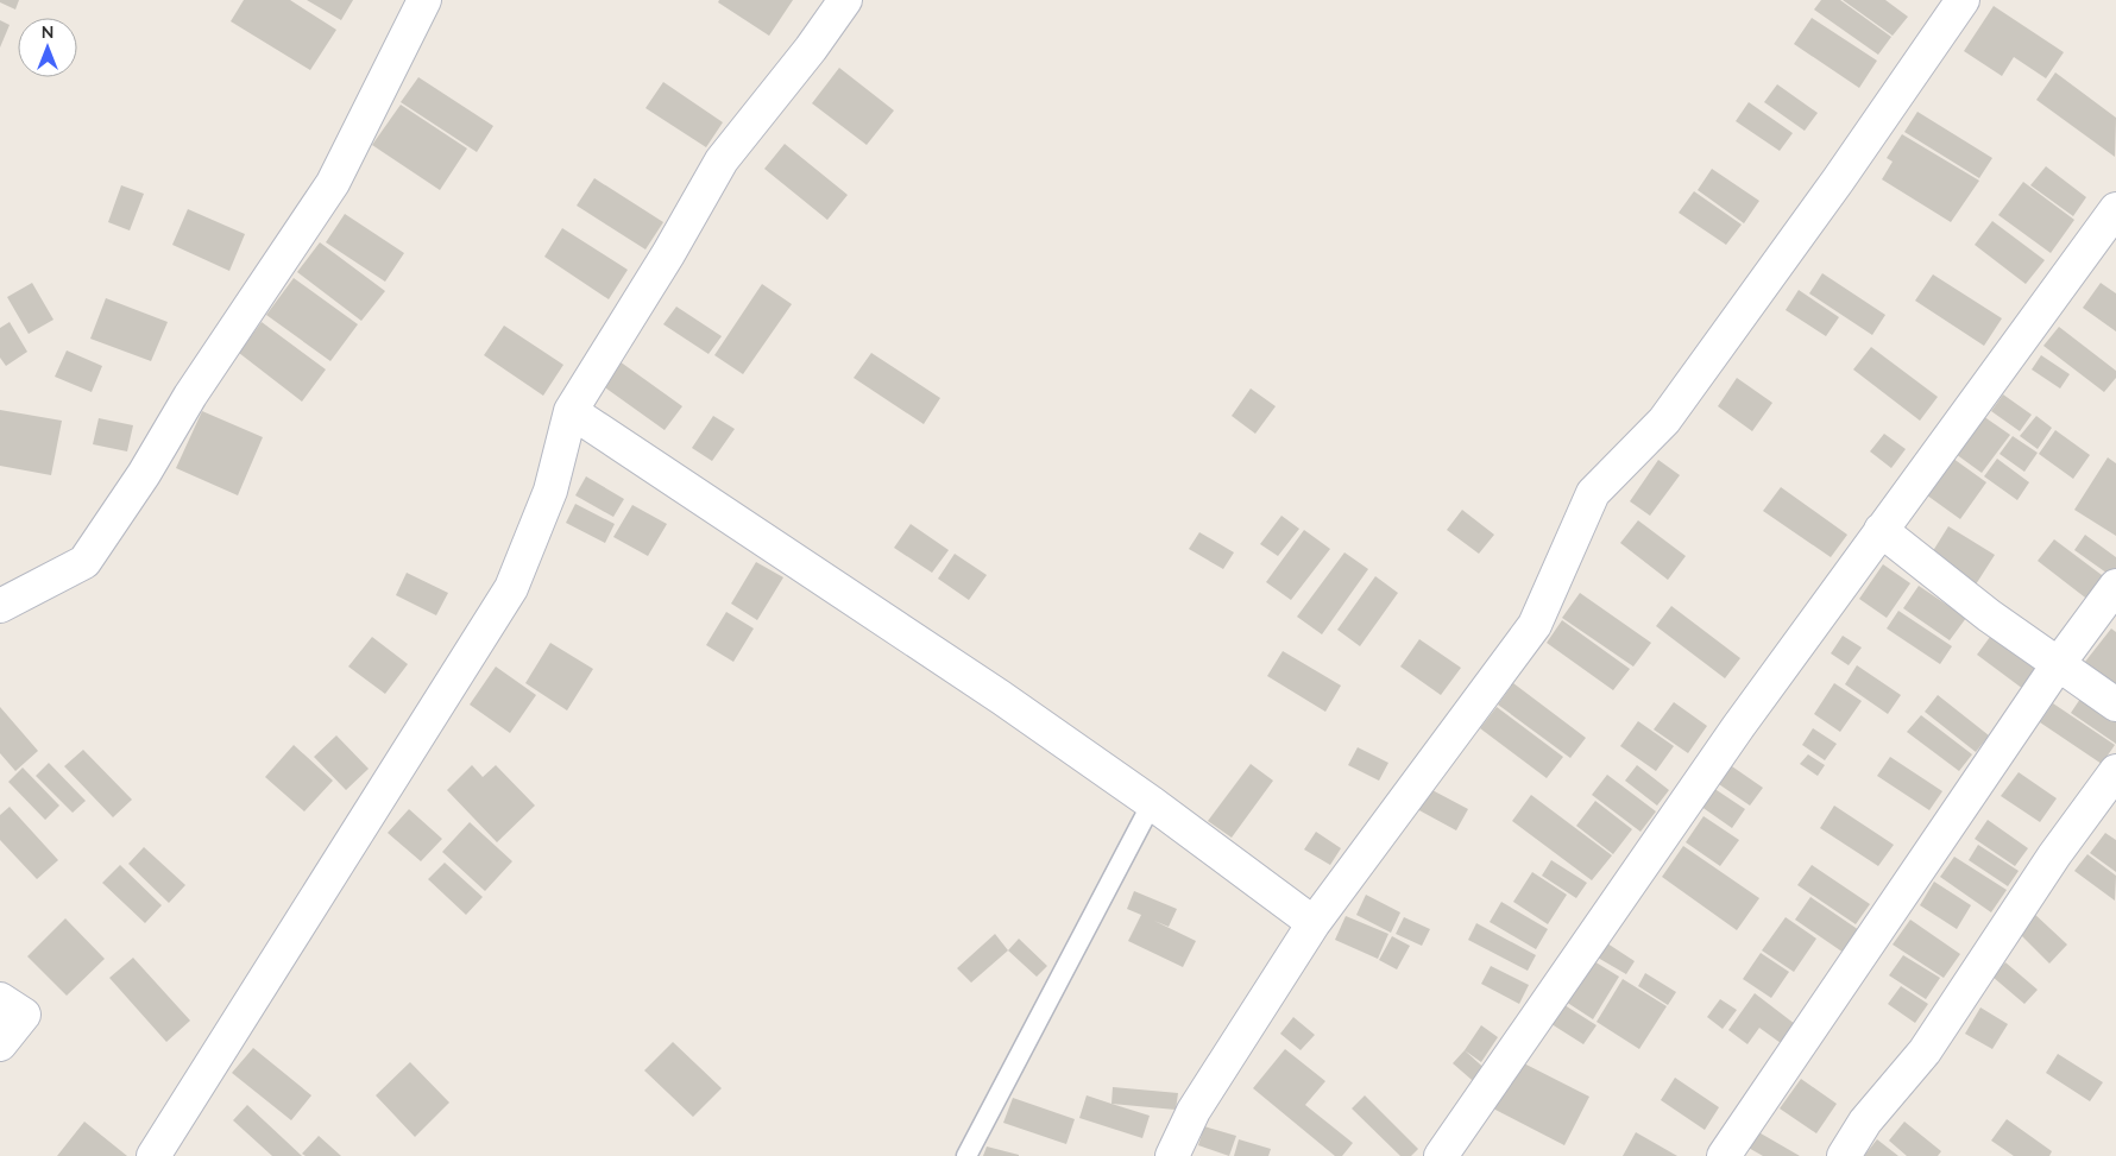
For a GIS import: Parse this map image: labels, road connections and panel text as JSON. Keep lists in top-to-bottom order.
{
  "north": "top"
}
